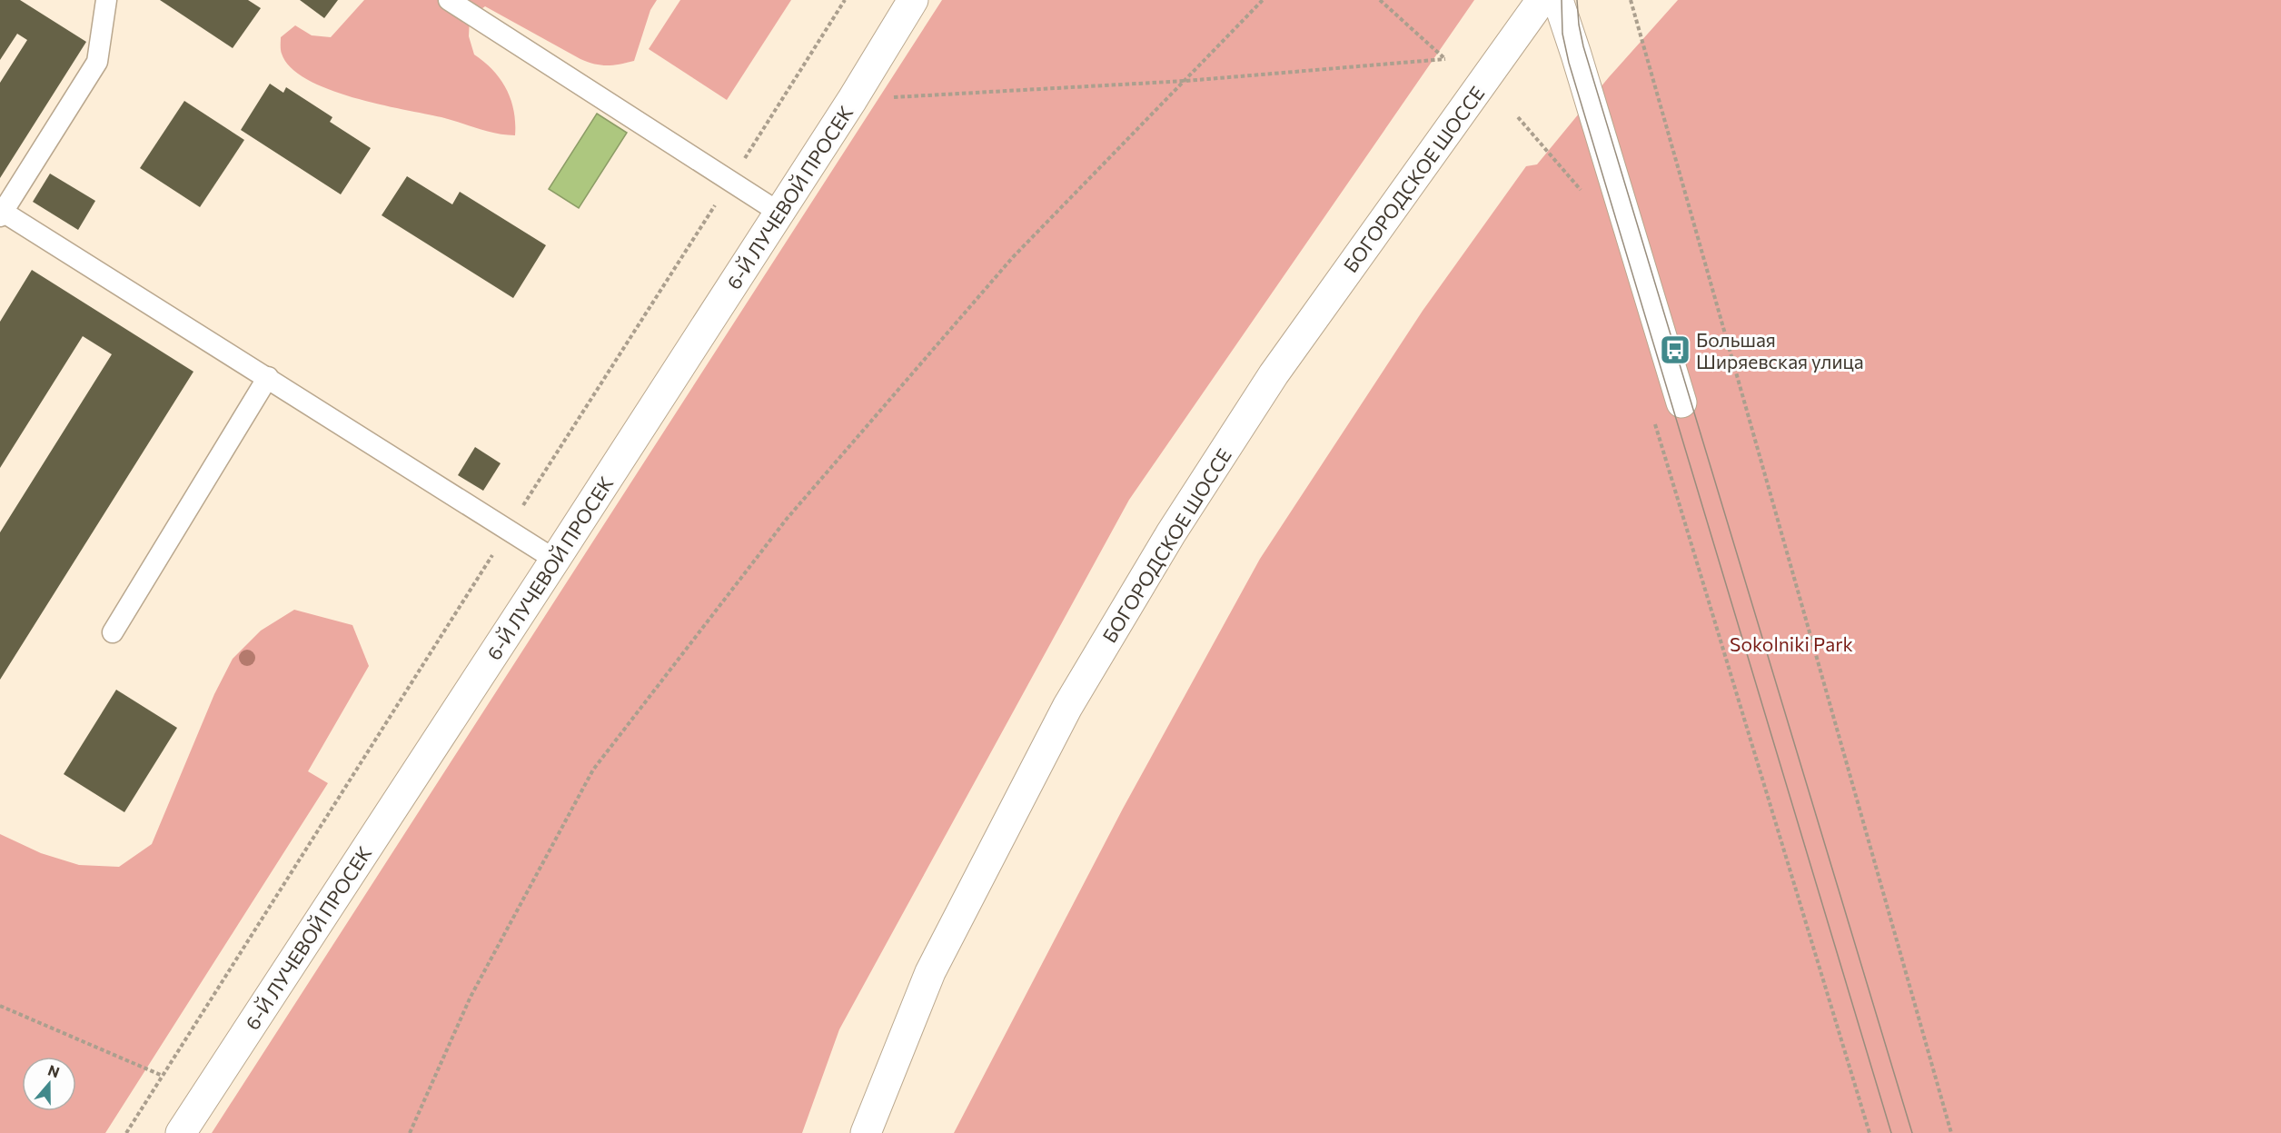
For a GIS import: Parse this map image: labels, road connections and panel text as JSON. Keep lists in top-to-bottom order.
{
  "streets": {
    "street": ["БОГОРОДСКОЕ ШОССЕ", "6-Й ЛУЧЕВОЙ ПРОСЕК"]
  },
  "parks": ["Sokolniki Park"],
  "places": {
    "bus stop": ["Большая Ширяевская улица"]
  },
  "north": "top"
}
